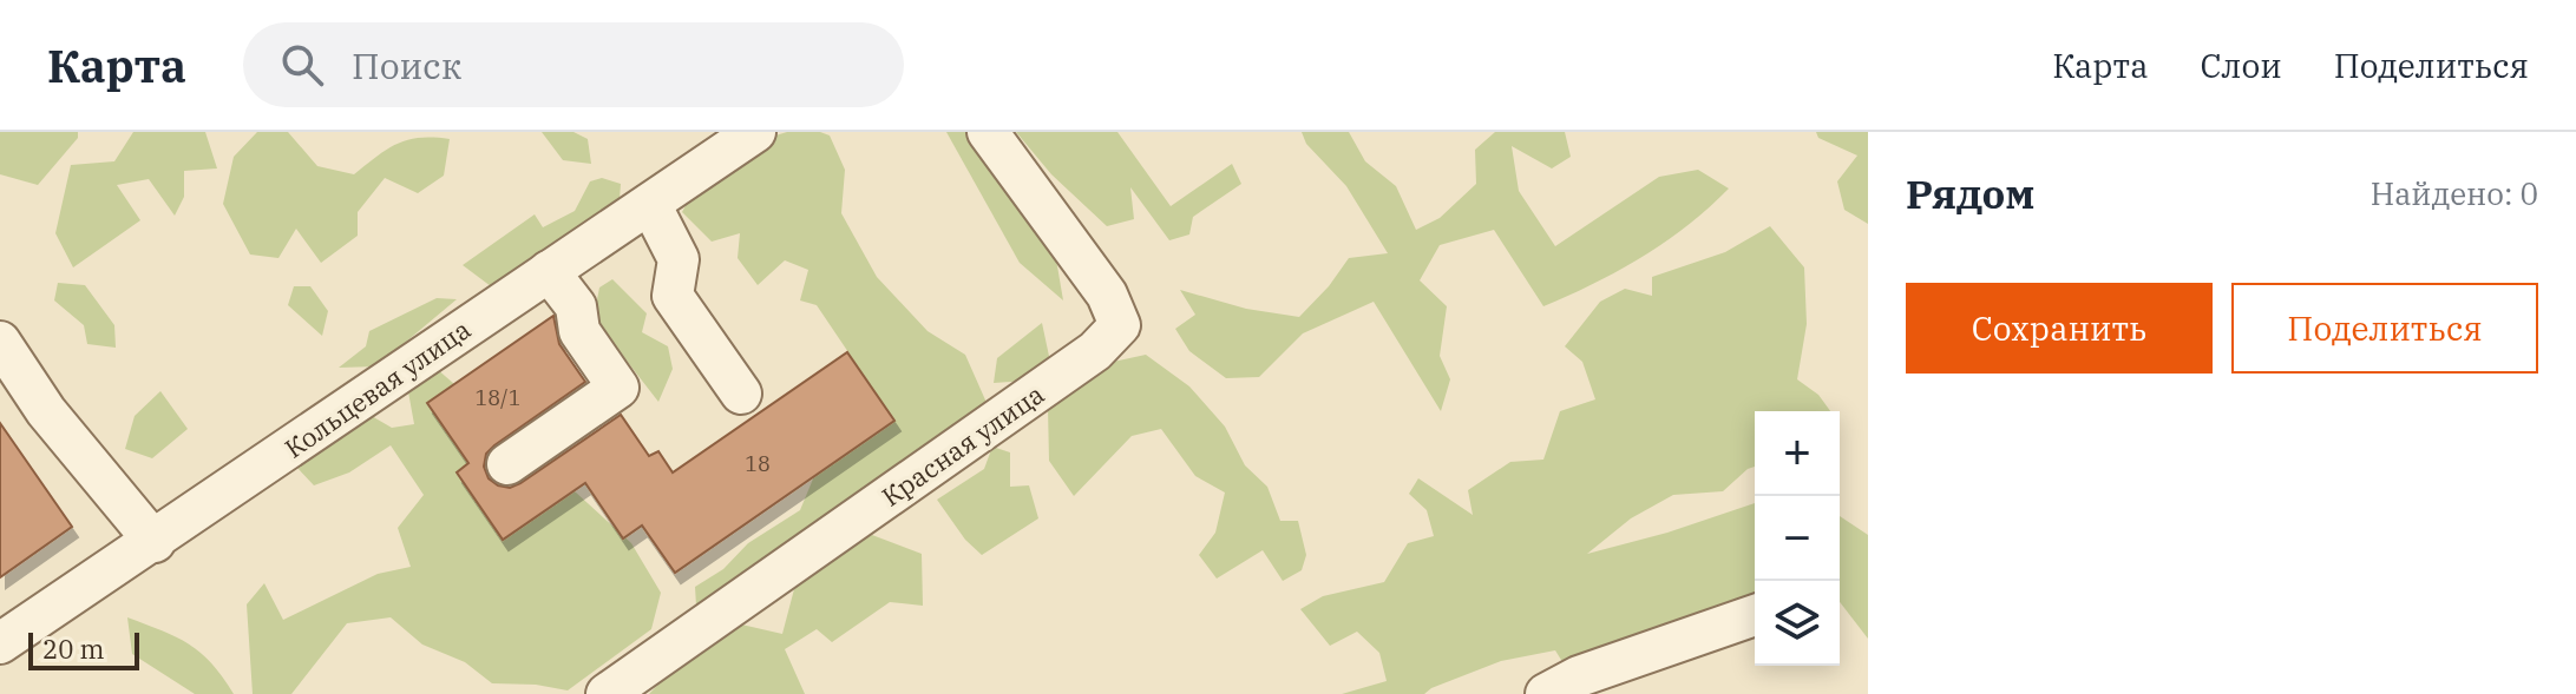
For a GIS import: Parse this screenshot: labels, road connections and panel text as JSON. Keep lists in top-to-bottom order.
{
  "streets": {
    "street": ["Кольцевая улица", "Красная улица"]
  },
  "house_numbers": ["18/1", "18"],
  "scale_bar": "20 m",
  "page": {
    "header": "Карта",
    "search": "Поиск",
    "nav": ["Карта", "Слои", "Поделиться"],
    "heading": ["Рядом", "Найдено: 0"],
    "buttons": ["Сохранить", "Поделиться"],
    "map_buttons": ["+", "−"],
    "scale": "20 m"
  }
}
